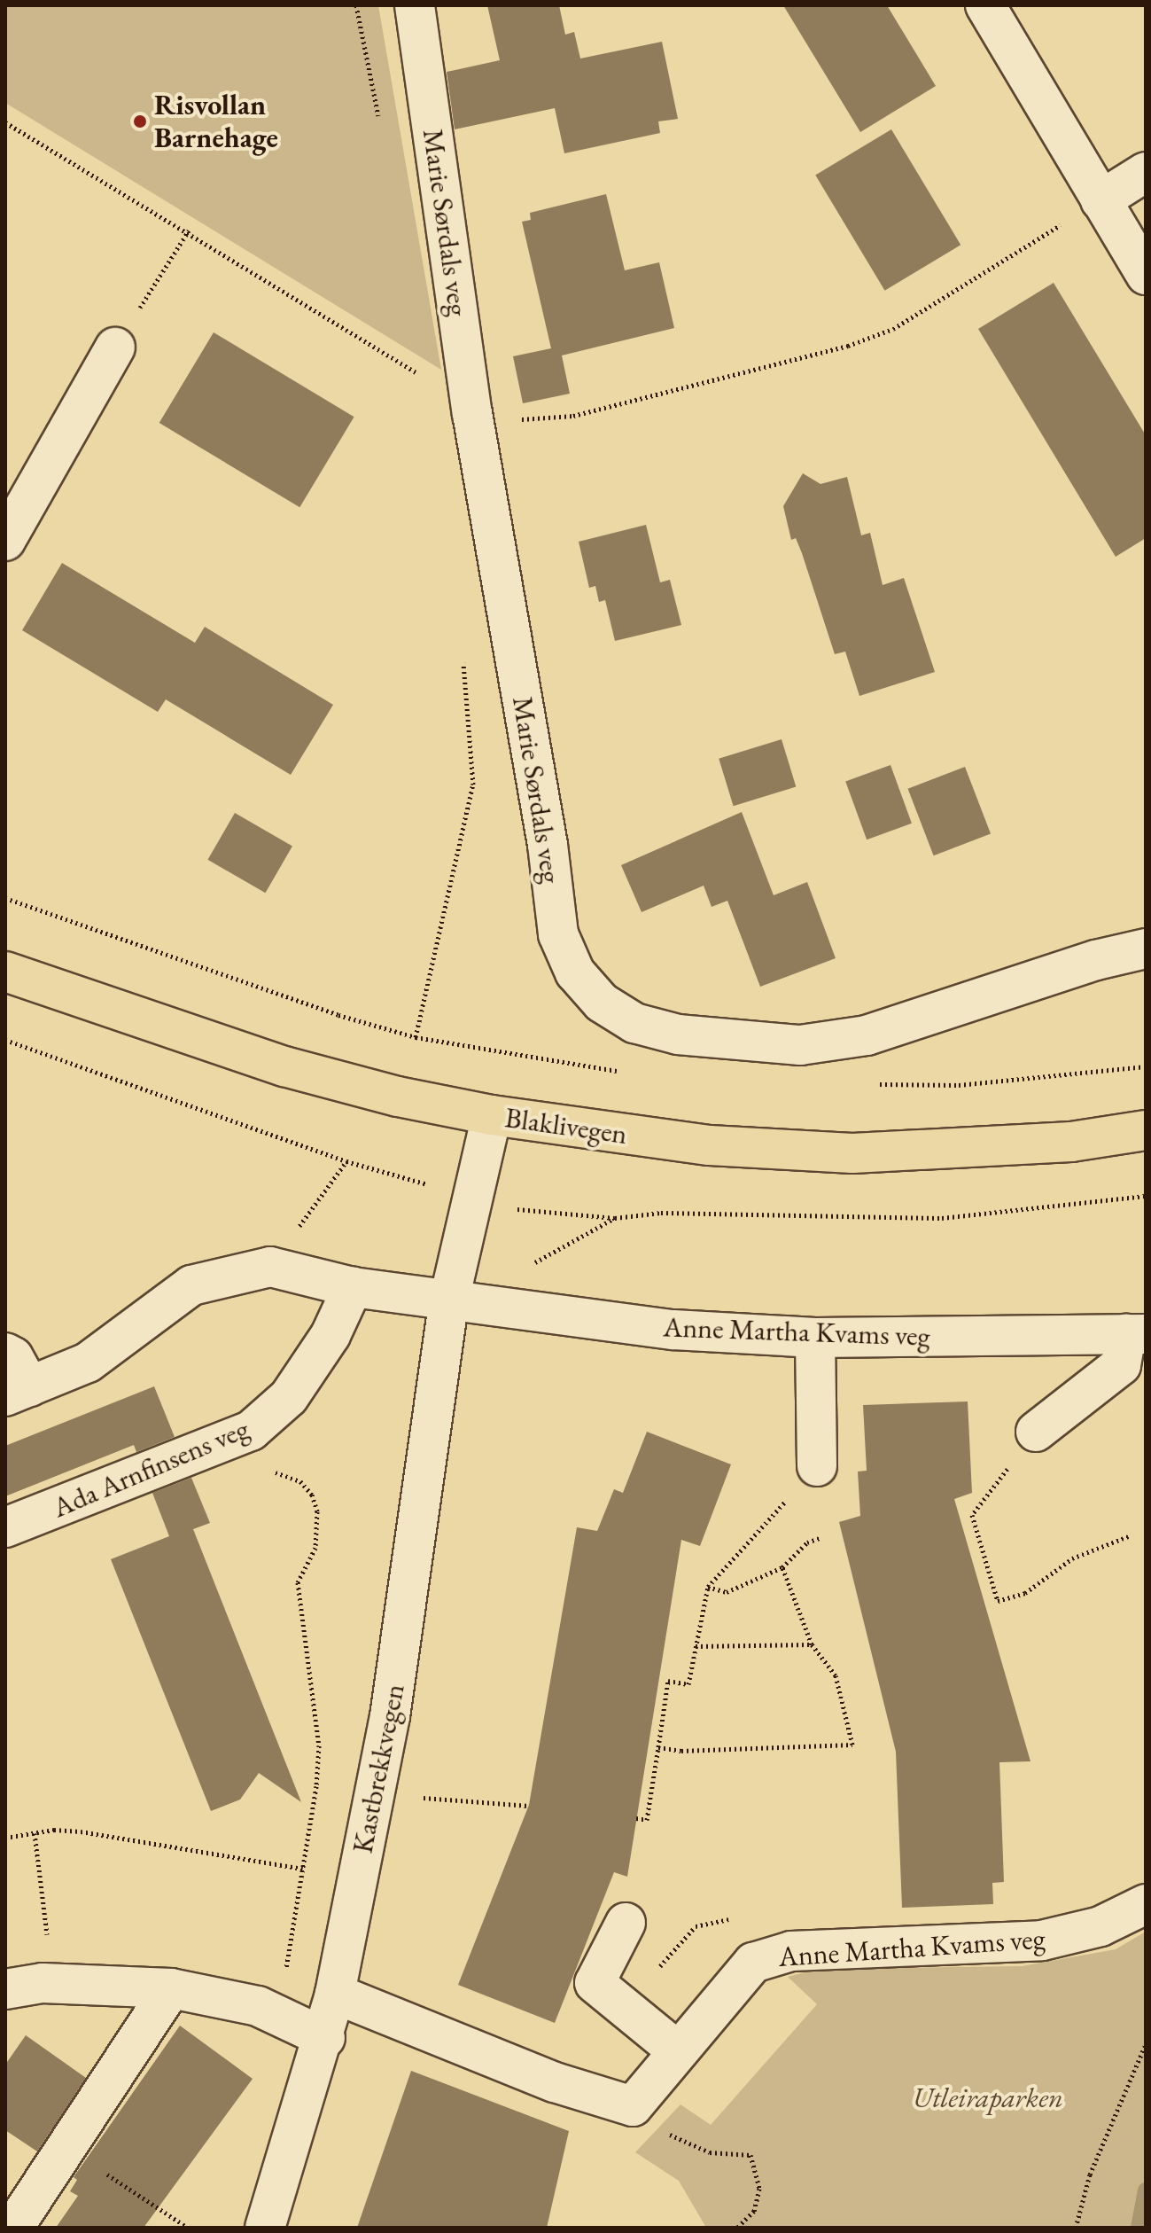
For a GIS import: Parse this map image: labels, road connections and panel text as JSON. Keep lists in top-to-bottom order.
{
  "streets": {
    "main road": ["Blaklivegen"],
    "street": [
      "Marie Sørdals veg",
      "Anne Martha Kvams veg",
      "Ada Arnfinsens veg",
      "Kastbrekkvegen"
    ]
  },
  "crossings": [
    ["Blaklivegen", "Kastbrekkvegen"],
    ["Anne Martha Kvams veg", "Kastbrekkvegen"]
  ],
  "parks": ["Utleiraparken"],
  "places": ["Risvollan Barnehage"]
}
